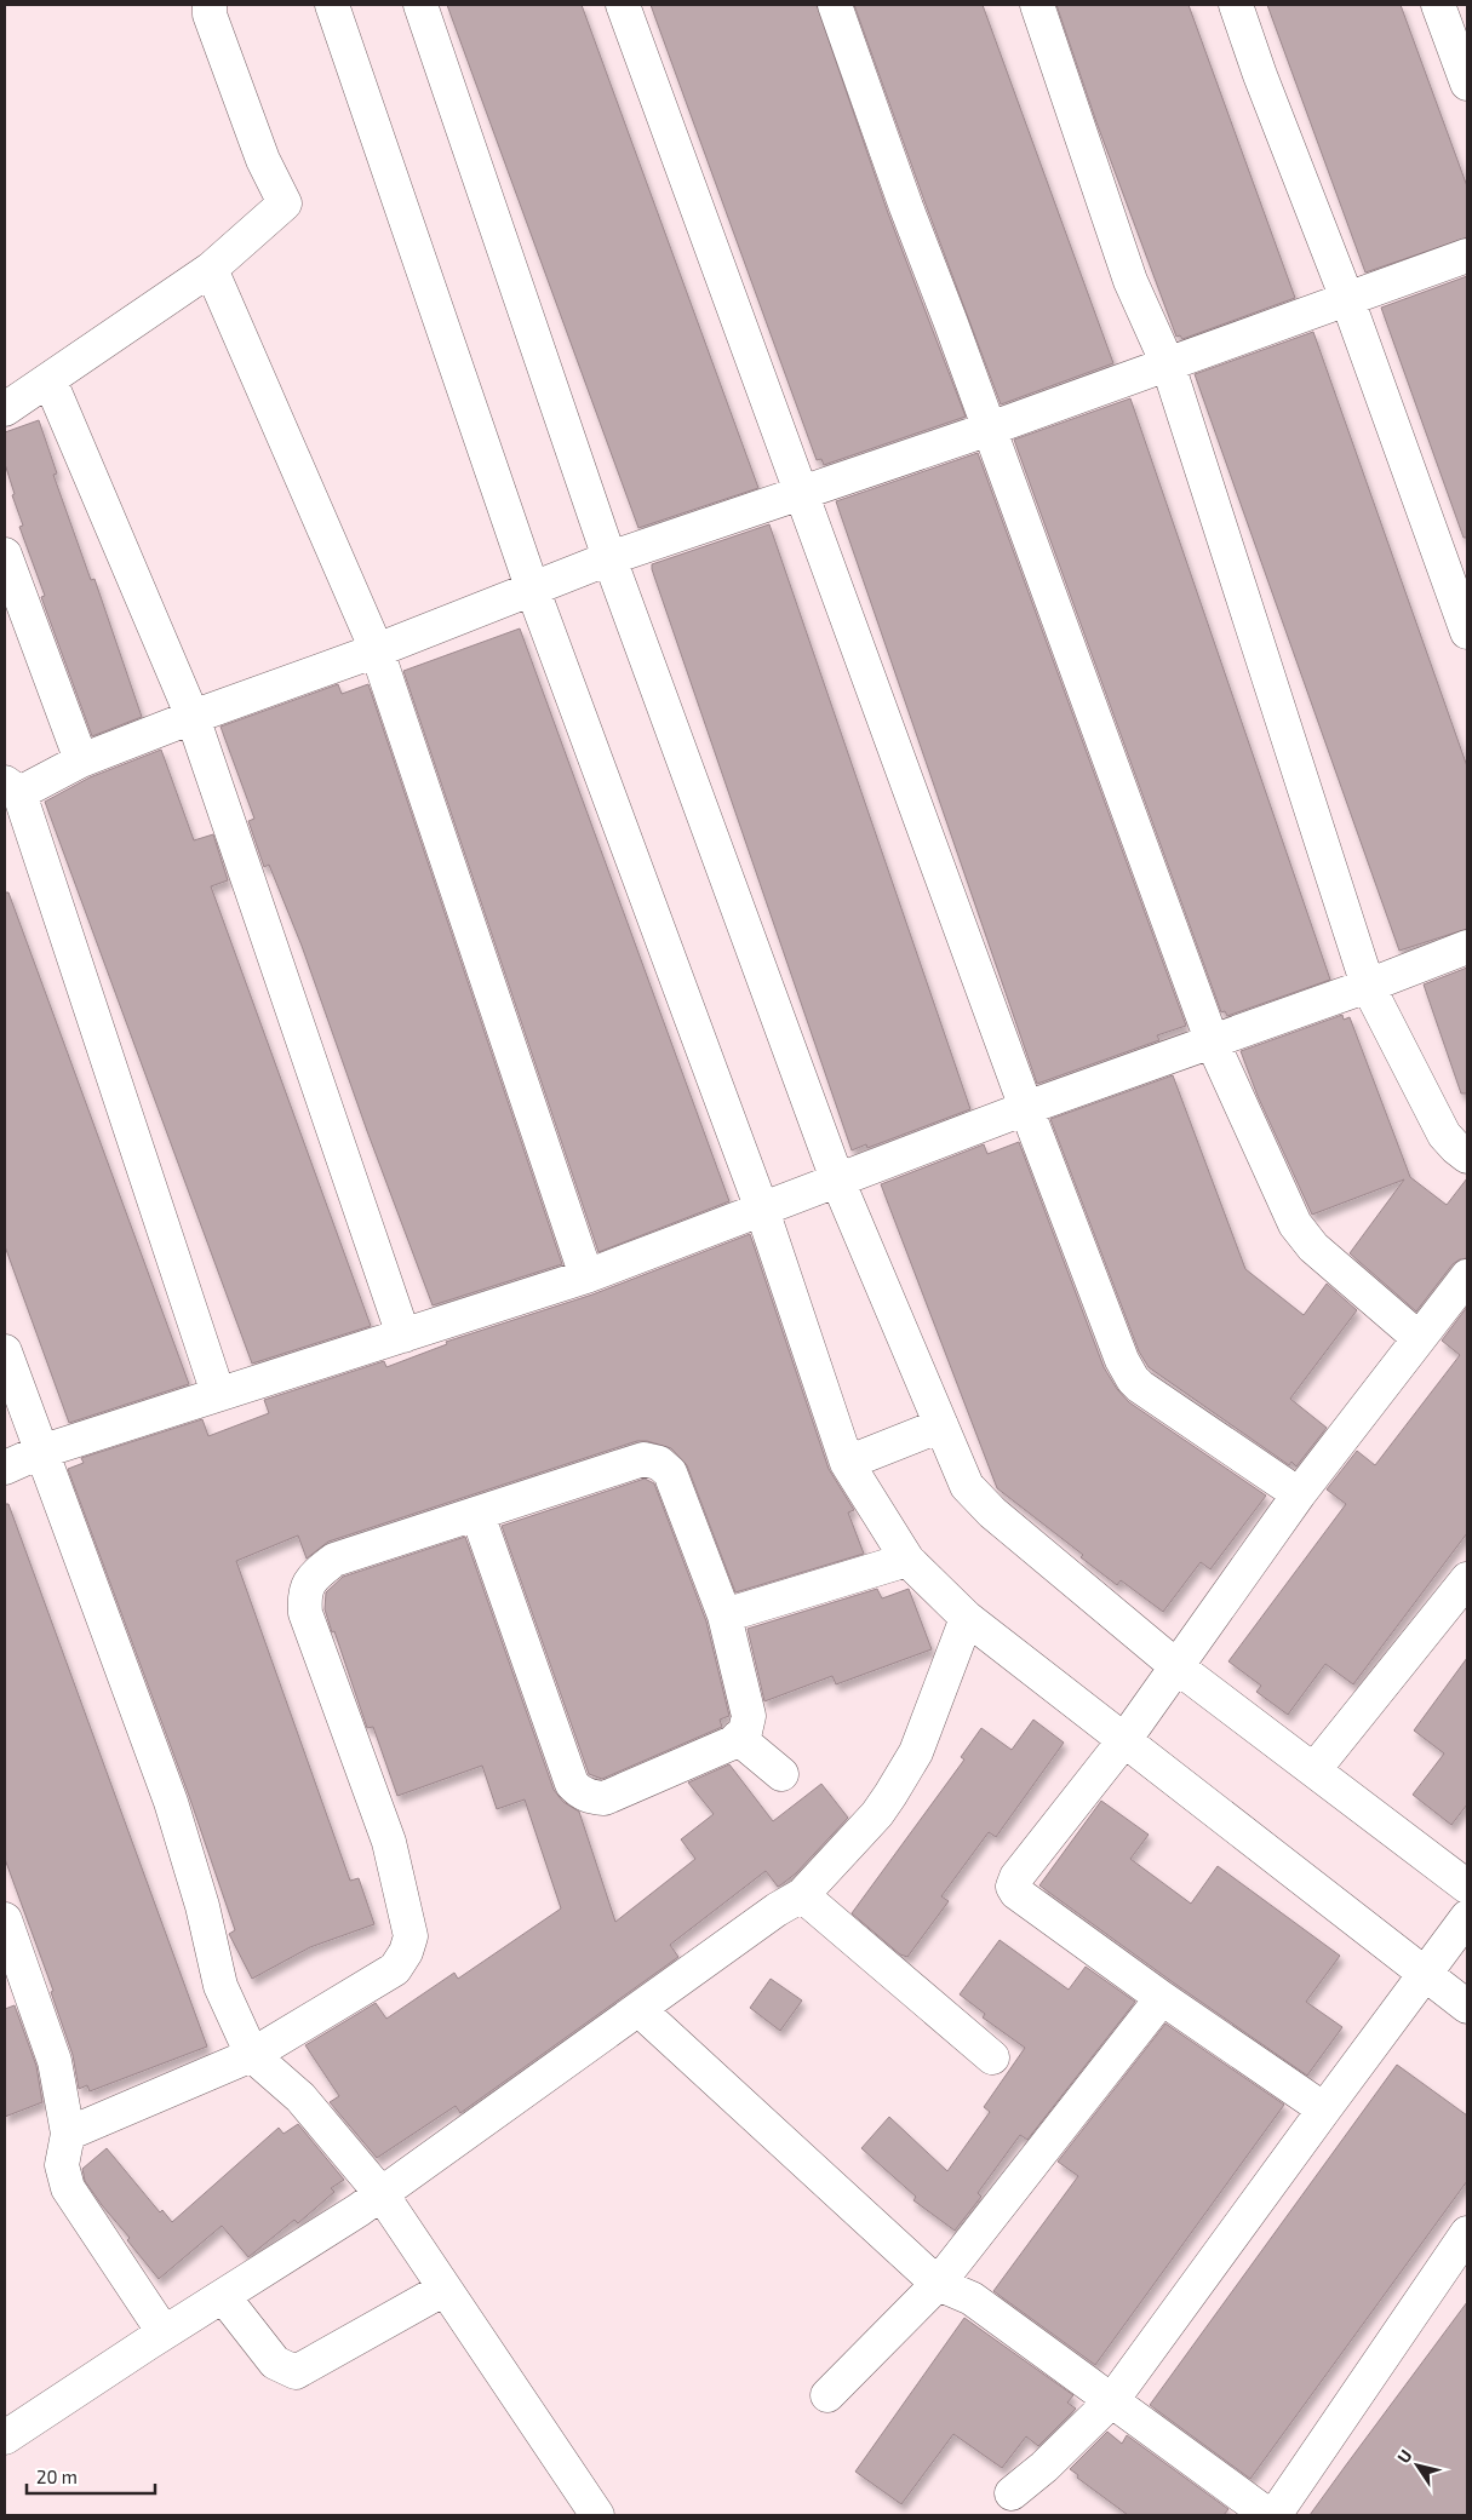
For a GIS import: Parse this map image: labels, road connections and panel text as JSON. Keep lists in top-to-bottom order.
{
  "scale_bar": "20 m",
  "north": "top left"
}
